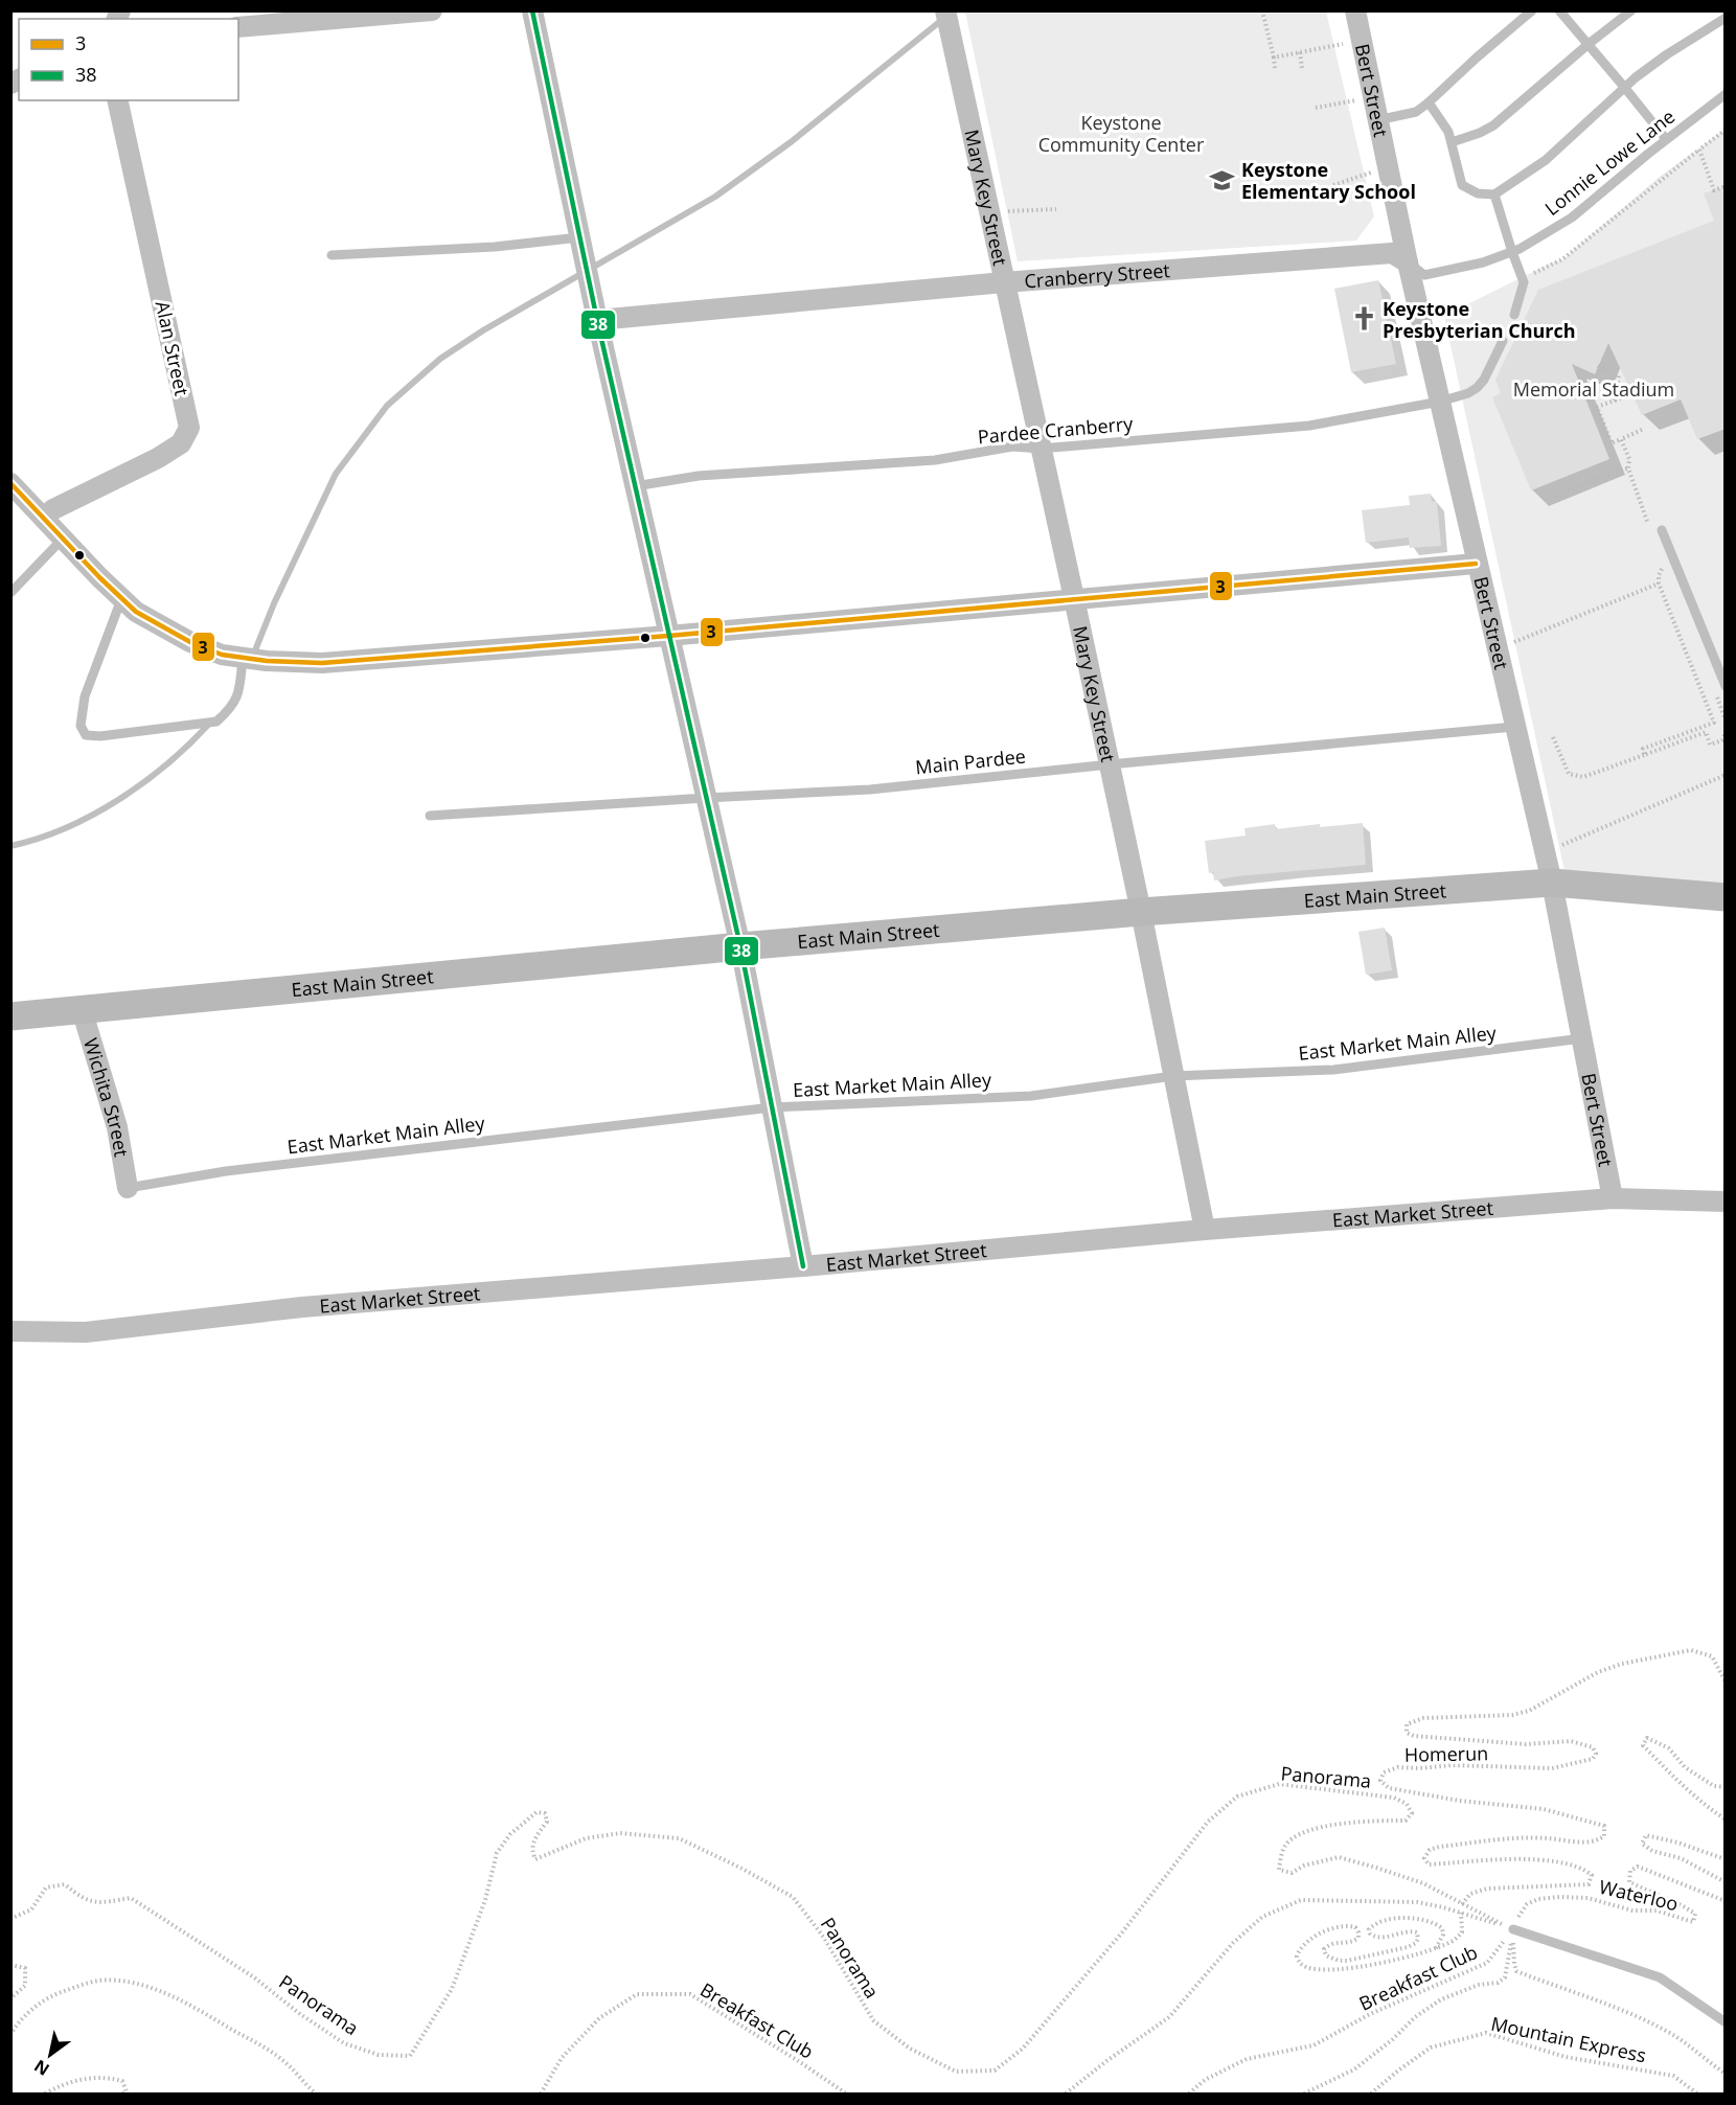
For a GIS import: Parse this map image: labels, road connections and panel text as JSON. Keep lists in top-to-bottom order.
{
  "streets": {
    "main road": ["East Main Street"],
    "street": [
      "Bert Street",
      "Mary Key Street",
      "Cranberry Street",
      "Alan Street",
      "Wichita Street",
      "East Market Street"
    ],
    "lane": [
      "Lonnie Lowe Lane",
      "Pardee Cranberry",
      "Main Pardee",
      "East Market Main Alley"
    ],
    "path": [
      "Homerun",
      "Panorama",
      "Waterloo",
      "Breakfast Club",
      "Mountain Express"
    ]
  },
  "crossings": [
    ["Bert Street", "Lonnie Lowe Lane"],
    ["Bert Street", "Cranberry Street"],
    ["Bert Street", "Pardee Cranberry"],
    ["Bert Street", "Main Pardee"],
    ["Bert Street", "East Main Street"],
    ["Bert Street", "East Market Main Alley"],
    ["Bert Street", "East Market Street"],
    ["Lonnie Lowe Lane", "Cranberry Street"],
    ["Mary Key Street", "Cranberry Street"],
    ["Mary Key Street", "Pardee Cranberry"],
    ["Mary Key Street", "Main Pardee"],
    ["Mary Key Street", "East Main Street"],
    ["Mary Key Street", "East Market Main Alley"],
    ["Mary Key Street", "East Market Street"],
    ["East Main Street", "Wichita Street"],
    ["East Market Main Alley", "Wichita Street"],
    ["Homerun", "Panorama"],
    ["Panorama", "Waterloo"],
    ["Panorama", "Breakfast Club"],
    ["Panorama", "Mountain Express"],
    ["Waterloo", "Breakfast Club"],
    ["Waterloo", "Mountain Express"],
    ["Breakfast Club", "Mountain Express"]
  ],
  "parks": ["Keystone Community Center", "Memorial Stadium"],
  "places": {
    "school or university": ["Keystone Elementary School"],
    "church": ["Keystone Presbyterian Church"]
  },
  "lines": ["transit line 38", "transit line 3"],
  "legend": ["3", "38"],
  "north": "bottom left"
}
